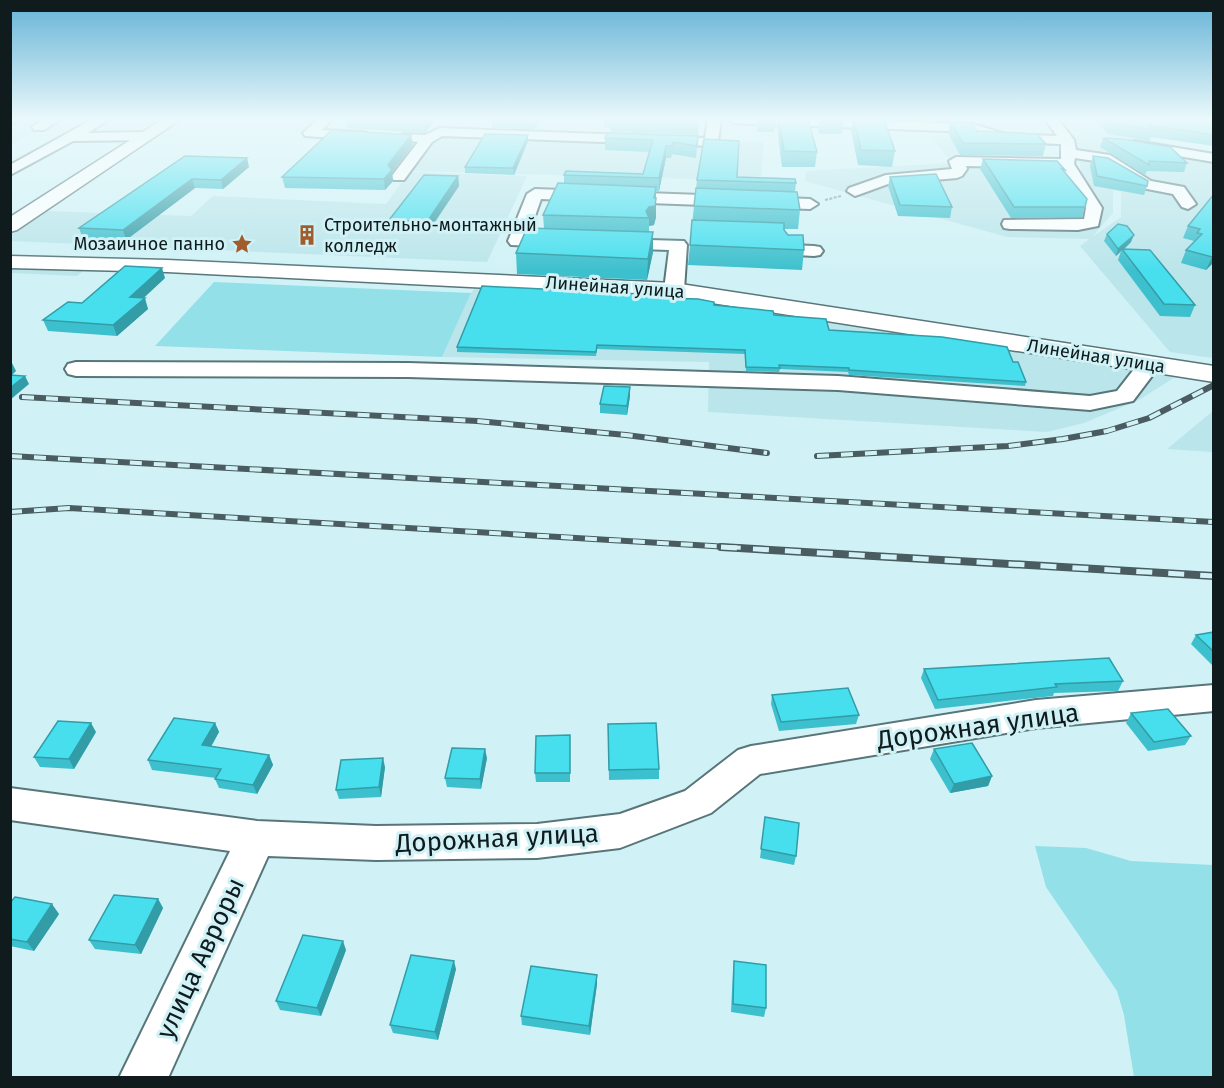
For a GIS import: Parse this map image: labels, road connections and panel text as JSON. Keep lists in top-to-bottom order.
{
  "streets": {
    "main road": ["Линейная улица"],
    "street": ["Дорожная улица", "улица Авроры"]
  },
  "crossings": [
    ["Дорожная улица", "улица Авроры"]
  ],
  "places": {
    "building": ["Строительно-монтажный колледж"],
    "place": ["Мозаичное панно"]
  }
}
